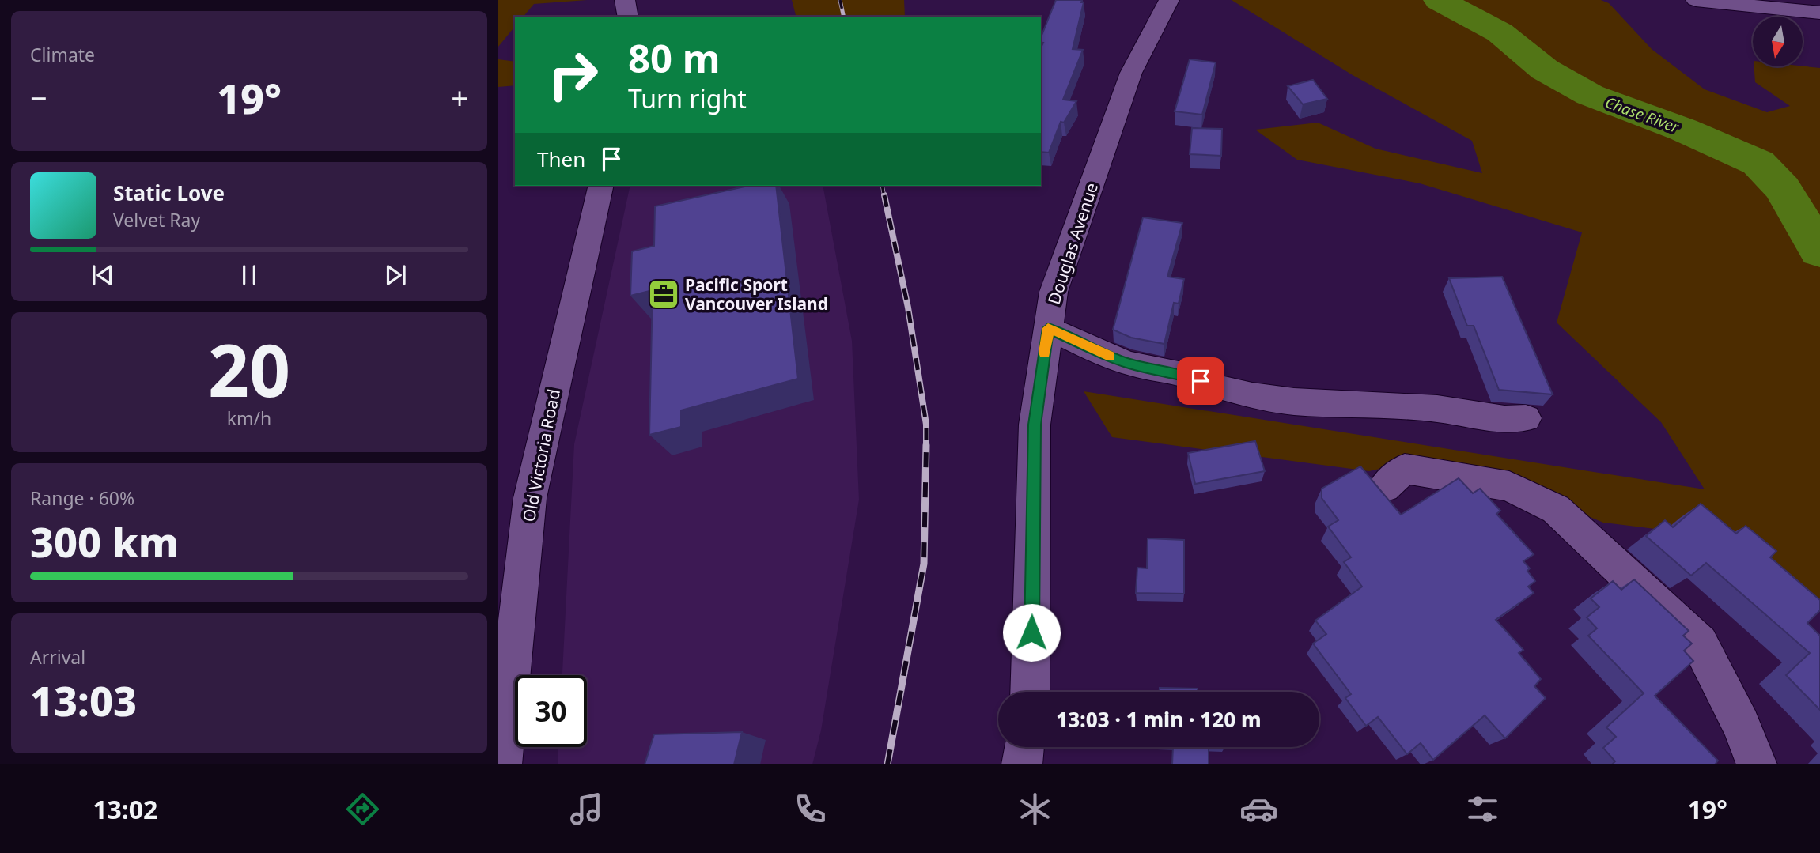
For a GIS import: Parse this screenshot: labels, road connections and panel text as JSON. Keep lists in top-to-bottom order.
{
  "streets": {
    "street": ["Douglas Avenue", "Old Victoria Road"]
  },
  "water": ["Chase River"],
  "places": {
    "office": ["Pacific Sport Vancouver Island"]
  },
  "north": "bottom",
  "page": {
    "tile": [
      "Climate",
      ["20", "km/h"],
      ["Range · 60%", "300 km"],
      ["Arrival", "13:03"]
    ],
    "turn": ["80 m", "Turn right"],
    "heat": ["−", "19°", "+"],
    "then": "Then",
    "song": ["Static Love", "Velvet Ray"],
    "limit": "30",
    "trip": "13:03 · 1 min · 120 m",
    "tabs": ["13:02", "19°"]
  }
}
